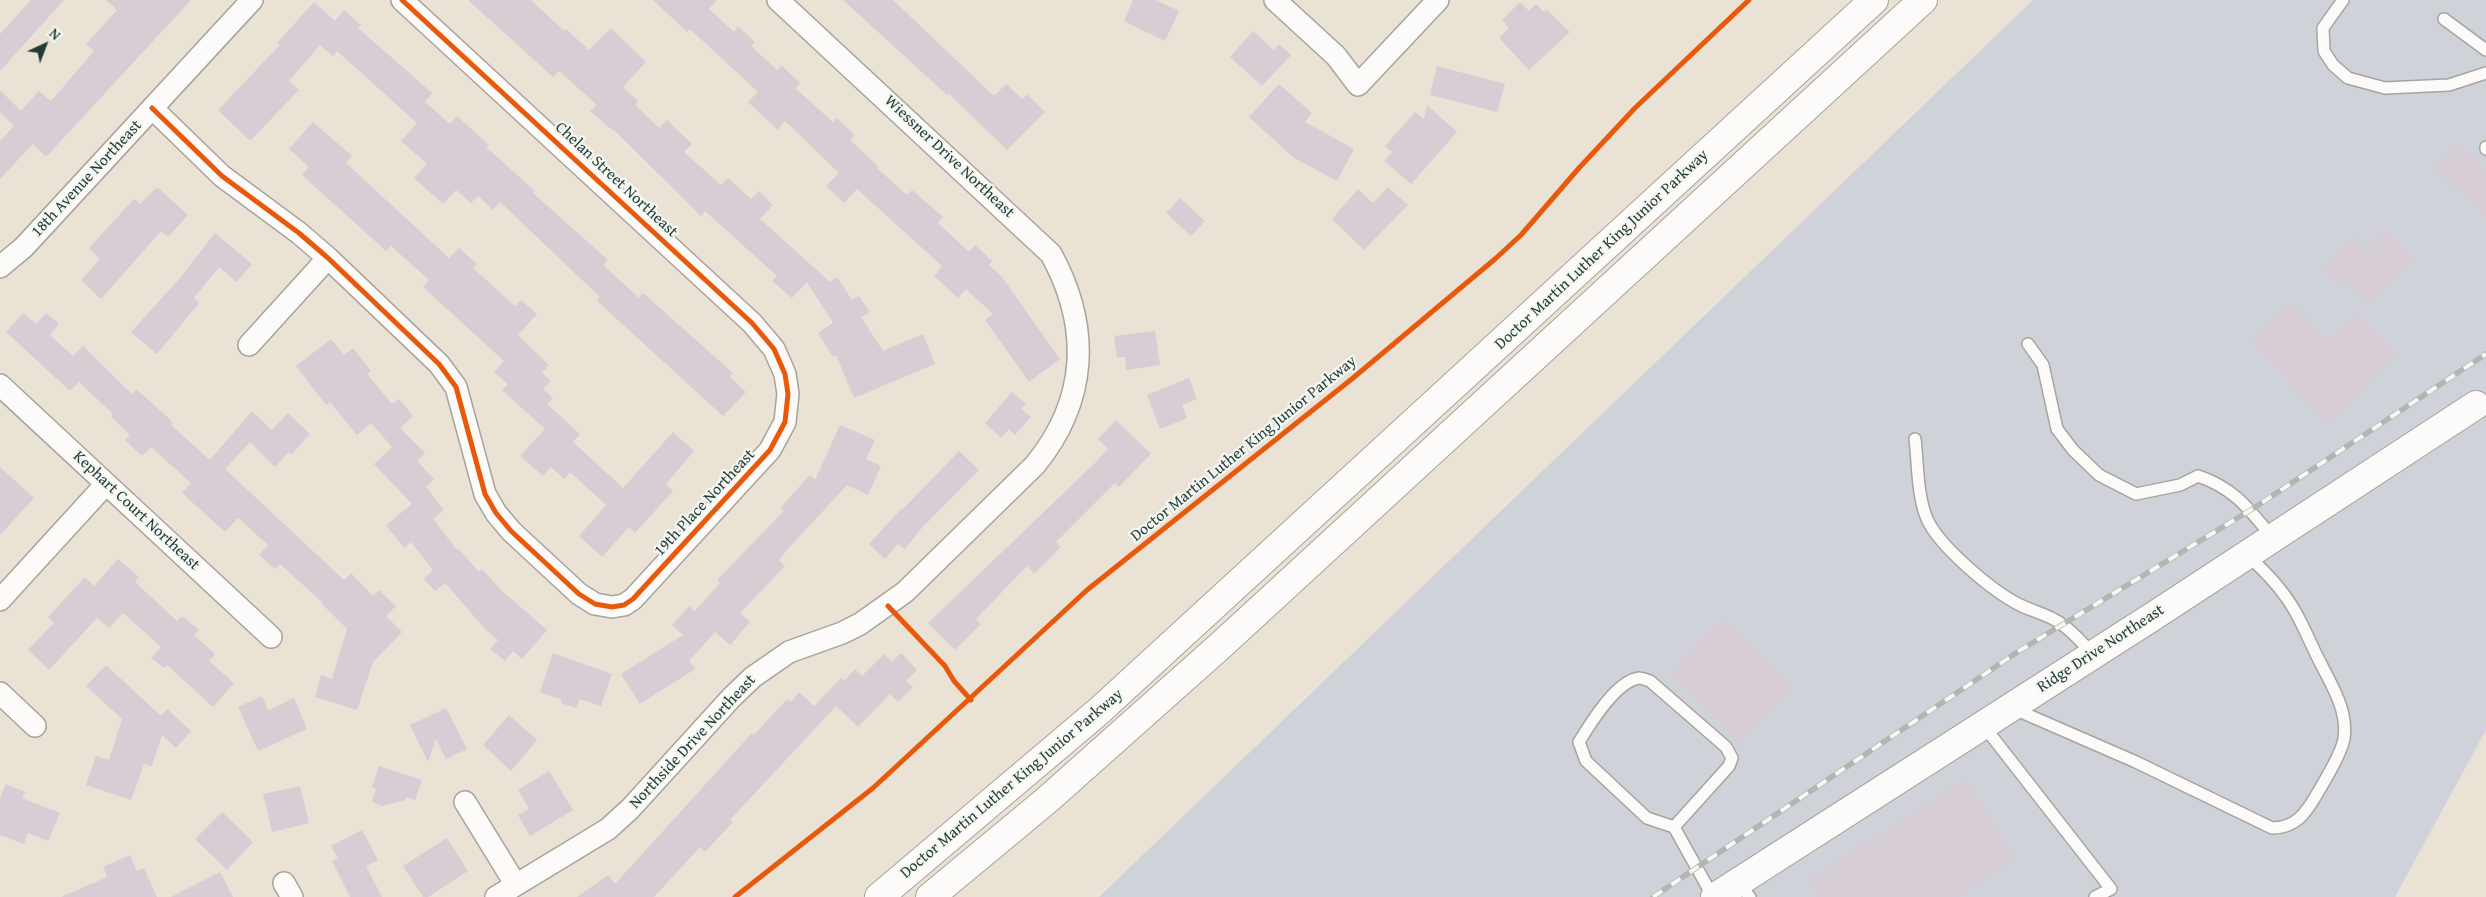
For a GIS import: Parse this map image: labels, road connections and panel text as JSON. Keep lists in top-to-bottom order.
{
  "streets": {
    "main road": ["Doctor Martin Luther King Junior Parkway", "Ridge Drive Northeast"],
    "street": [
      "Wiessner Drive Northeast",
      "18th Avenue Northeast",
      "Chelan Street Northeast",
      "19th Place Northeast",
      "Kephart Court Northeast",
      "Northside Drive Northeast"
    ]
  },
  "crossings": [
    ["Wiessner Drive Northeast", "Northside Drive Northeast"],
    ["Chelan Street Northeast", "19th Place Northeast"]
  ],
  "north": "top right"
}
